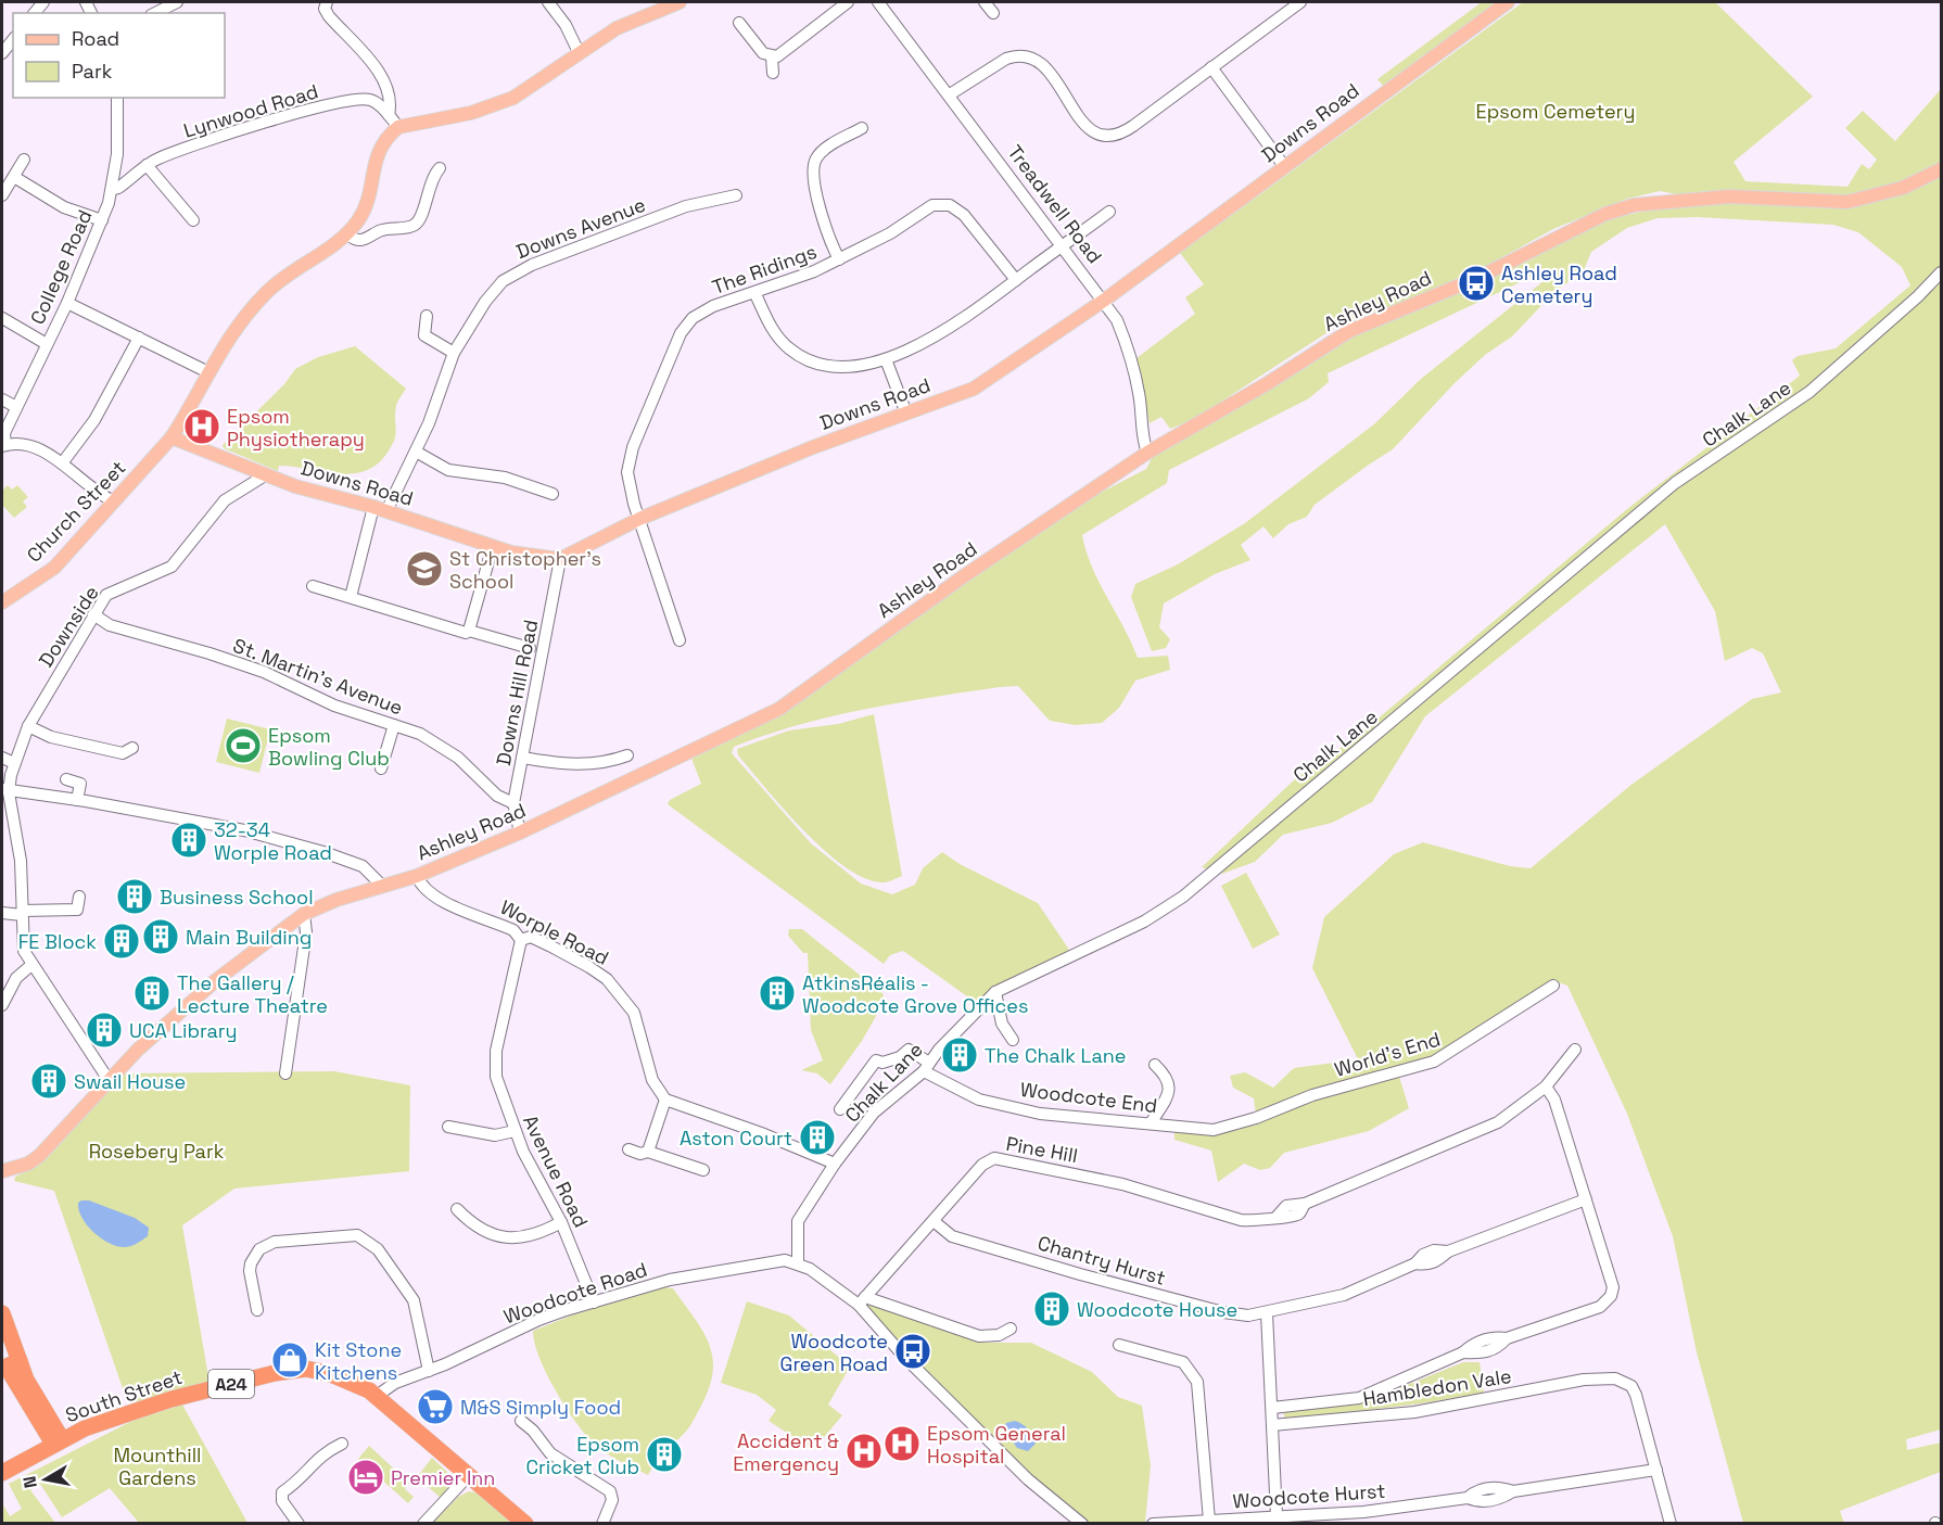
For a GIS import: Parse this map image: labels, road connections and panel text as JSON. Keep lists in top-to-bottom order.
{
  "streets": {
    "highway": ["A24", "South Street"],
    "main road": ["Downs Road", "Ashley Road", "Church Street"],
    "street": [
      "Lynwood Road",
      "Treadwell Road",
      "Downs Avenue",
      "College Road",
      "The Ridings",
      "Chalk Lane",
      "Downside",
      "St. Martin's Avenue",
      "Downs Hill Road",
      "Worple Road",
      "World's End",
      "Woodcote End",
      "Pine Hill",
      "Avenue Road",
      "Chantry Hurst",
      "Woodcote Road",
      "Hambledon Vale",
      "Woodcote Hurst"
    ]
  },
  "crossings": [
    ["Lynwood Road", "College Road"],
    ["Downs Road", "Treadwell Road"],
    ["Downs Road", "Downs Avenue"],
    ["Downs Road", "The Ridings"],
    ["Downs Road", "Church Street"],
    ["Downs Road", "Downside"],
    ["Downs Road", "Downs Hill Road"],
    ["Treadwell Road", "Ashley Road"],
    ["Ashley Road", "Downs Hill Road"],
    ["Ashley Road", "Worple Road"],
    ["Chalk Lane", "Woodcote End"],
    ["Chalk Lane", "Woodcote Road"],
    ["Downside", "St. Martin's Avenue"],
    ["St. Martin's Avenue", "Downs Hill Road"],
    ["Worple Road", "Avenue Road"],
    ["World's End", "Woodcote End"],
    ["Pine Hill", "Chantry Hurst"],
    ["Avenue Road", "Woodcote Road"],
    ["Woodcote Road", "A24"],
    ["Woodcote Road", "South Street"],
    ["A24", "South Street"],
    ["Hambledon Vale", "Woodcote Hurst"]
  ],
  "parks": ["Epsom Cemetery", "Rosebery Park", "Mounthill Gardens"],
  "places": {
    "bus stop": ["Ashley Road Cemetery", "Woodcote Green Road"],
    "hospital": ["Epsom Physiotherapy", "Epsom General Hospital", "Accident & Emergency"],
    "school or university": ["St Christopher's School"],
    "sports": ["Epsom Bowling Club"],
    "building": [
      "32-34 Worple Road",
      "Business School",
      "Main Building",
      "FE Block",
      "The Gallery / Lecture Theatre",
      "AtkinsRéalis - Woodcote Grove Offices",
      "UCA Library",
      "The Chalk Lane",
      "Swail House",
      "Aston Court",
      "Woodcote House",
      "Epsom Cricket Club"
    ],
    "shop": ["Kit Stone Kitchens"],
    "supermarket": ["M&S Simply Food"],
    "hotel": ["Premier Inn"]
  },
  "legend": ["Road", "Park"],
  "north": "left"
}
